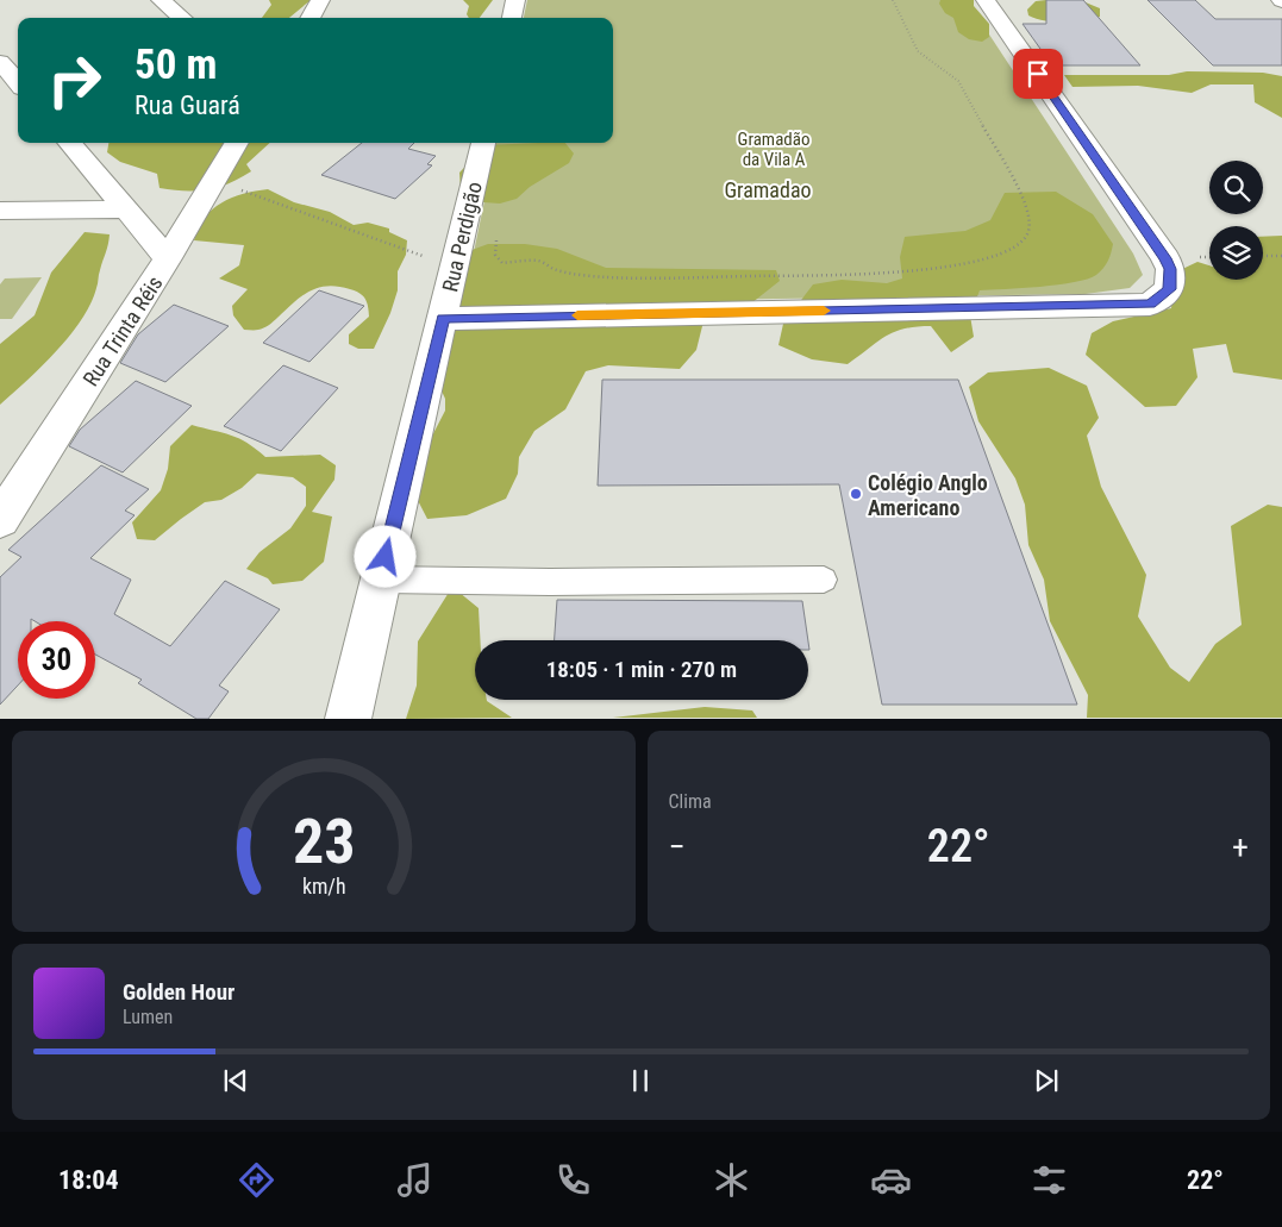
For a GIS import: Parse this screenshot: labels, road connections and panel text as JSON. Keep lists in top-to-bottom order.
{
  "streets": {
    "street": ["Rua Perdigão", "Rua Trinta Réis"]
  },
  "parks": ["Gramadão da Vila A", "Gramadao"],
  "places": ["Colégio Anglo Americano"],
  "page": {
    "turn": ["50 m", "Rua Guará"],
    "limit": "30",
    "trip": "18:05 · 1 min · 270 m",
    "tile": "Clima",
    "heat": ["−", "22°", "+"],
    "song": ["Golden Hour", "Lumen"],
    "tabs": ["18:04", "22°"],
    "gauge": ["23", "km/h"]
  }
}
